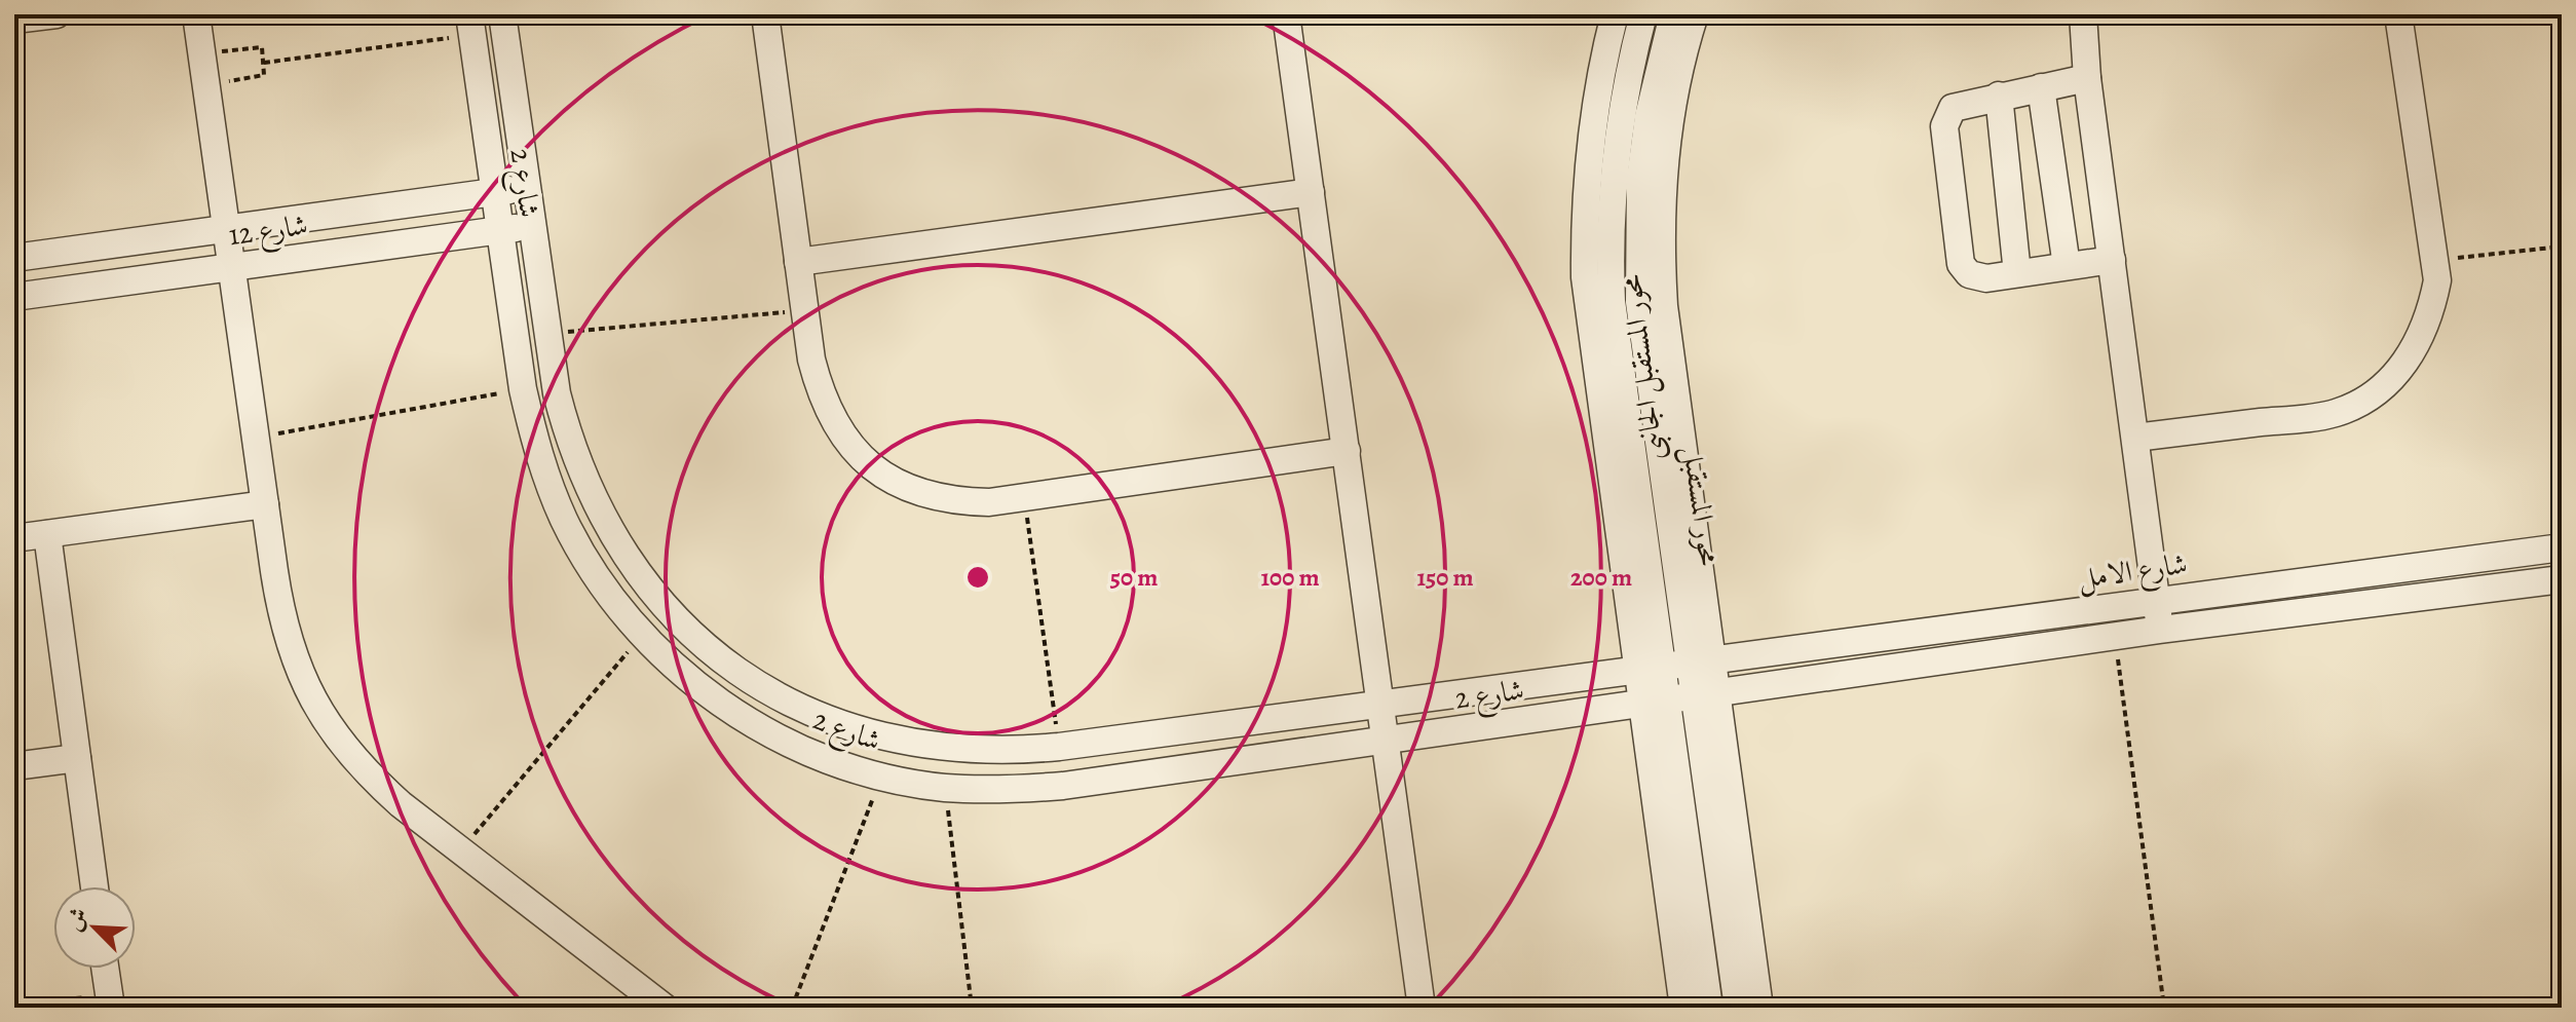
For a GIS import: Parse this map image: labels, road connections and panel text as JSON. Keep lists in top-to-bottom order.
{
  "streets": {
    "street": [
      "شارع 2",
      "شارع 12",
      "محور المستقبل الجانبى",
      "محور المستقبل",
      "شارع الامل"
    ]
  },
  "crossings": [
    ["شارع 2", "شارع 12"],
    ["شارع 2", "محور المستقبل الجانبى"],
    ["شارع 2", "محور المستقبل"],
    ["شارع 2", "شارع الامل"],
    ["محور المستقبل الجانبى", "محور المستقبل"],
    ["محور المستقبل الجانبى", "شارع الامل"],
    ["محور المستقبل", "شارع الامل"]
  ],
  "north": "top left",
  "rings": [
    "50 m",
    "100 m",
    "150 m",
    "200 m"
  ]
}
